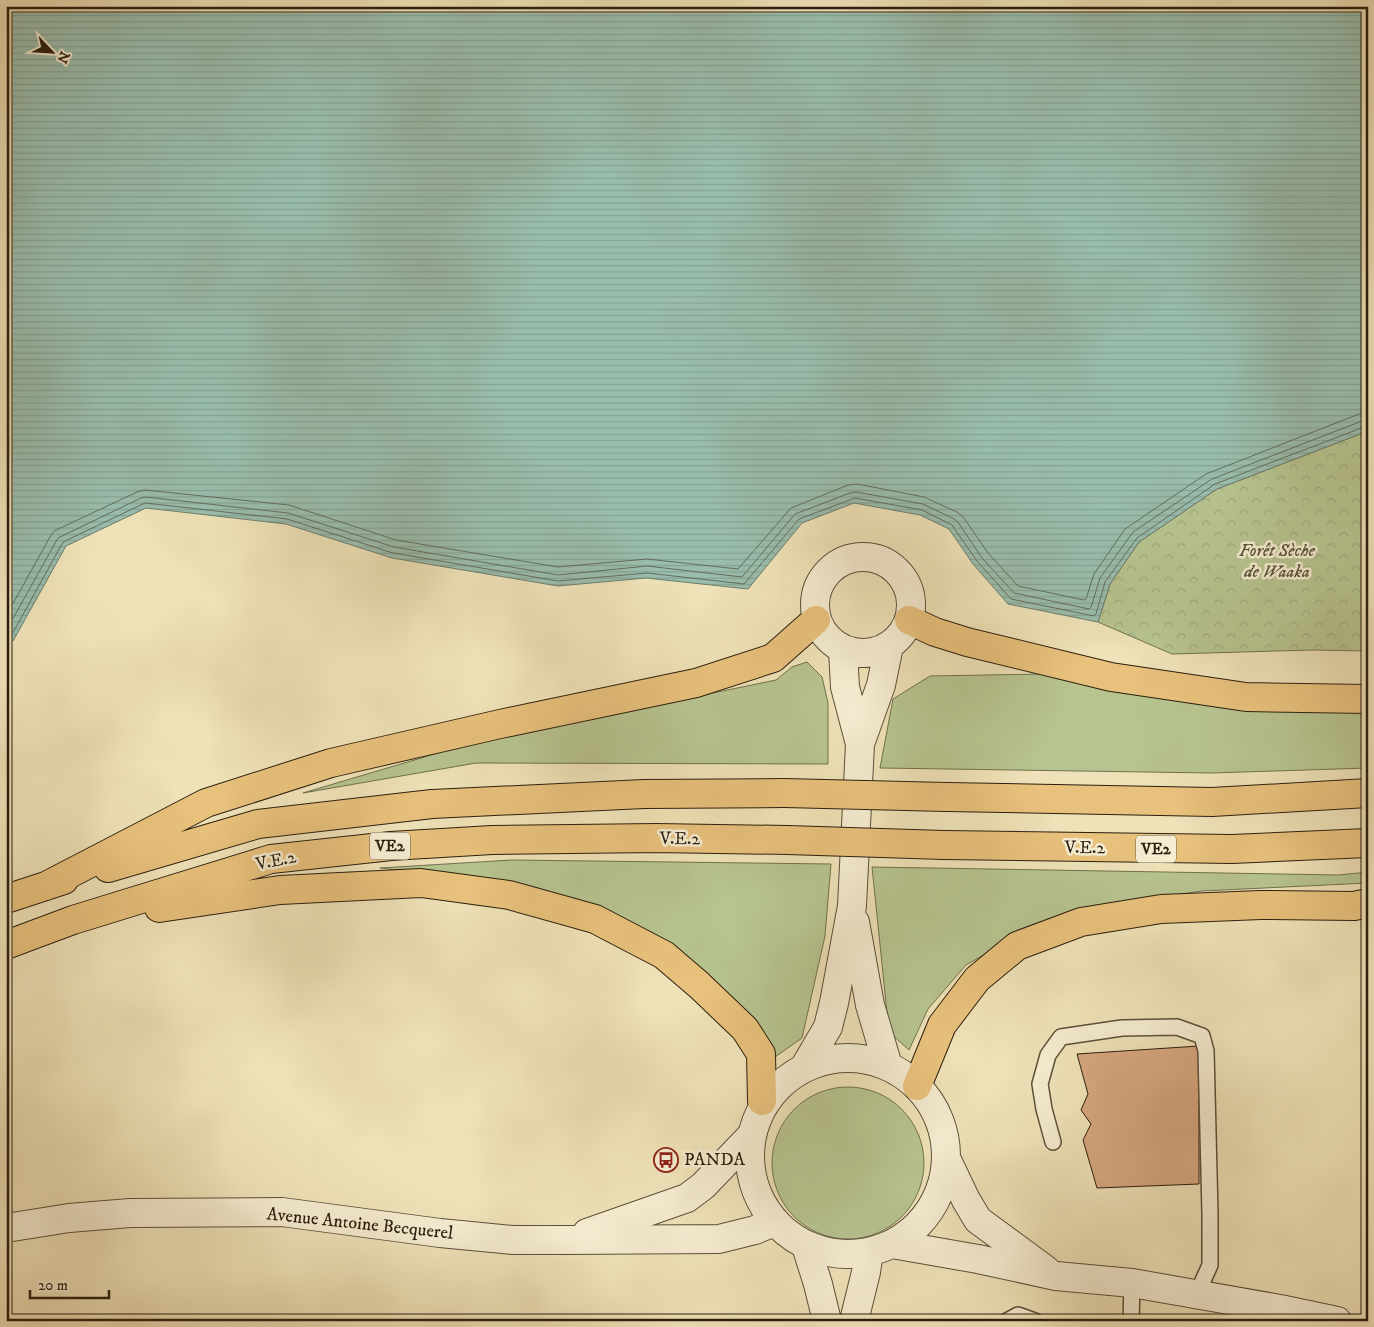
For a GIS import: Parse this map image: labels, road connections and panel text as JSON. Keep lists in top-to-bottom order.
{
  "streets": {
    "highway": ["V.E.2", "VE2"],
    "street": ["Avenue Antoine Becquerel"]
  },
  "parks": ["Forêt Sèche de Waaka"],
  "places": {
    "bus stop": ["PANDA"]
  },
  "scale_bar": "20 m",
  "north": "bottom right"
}
